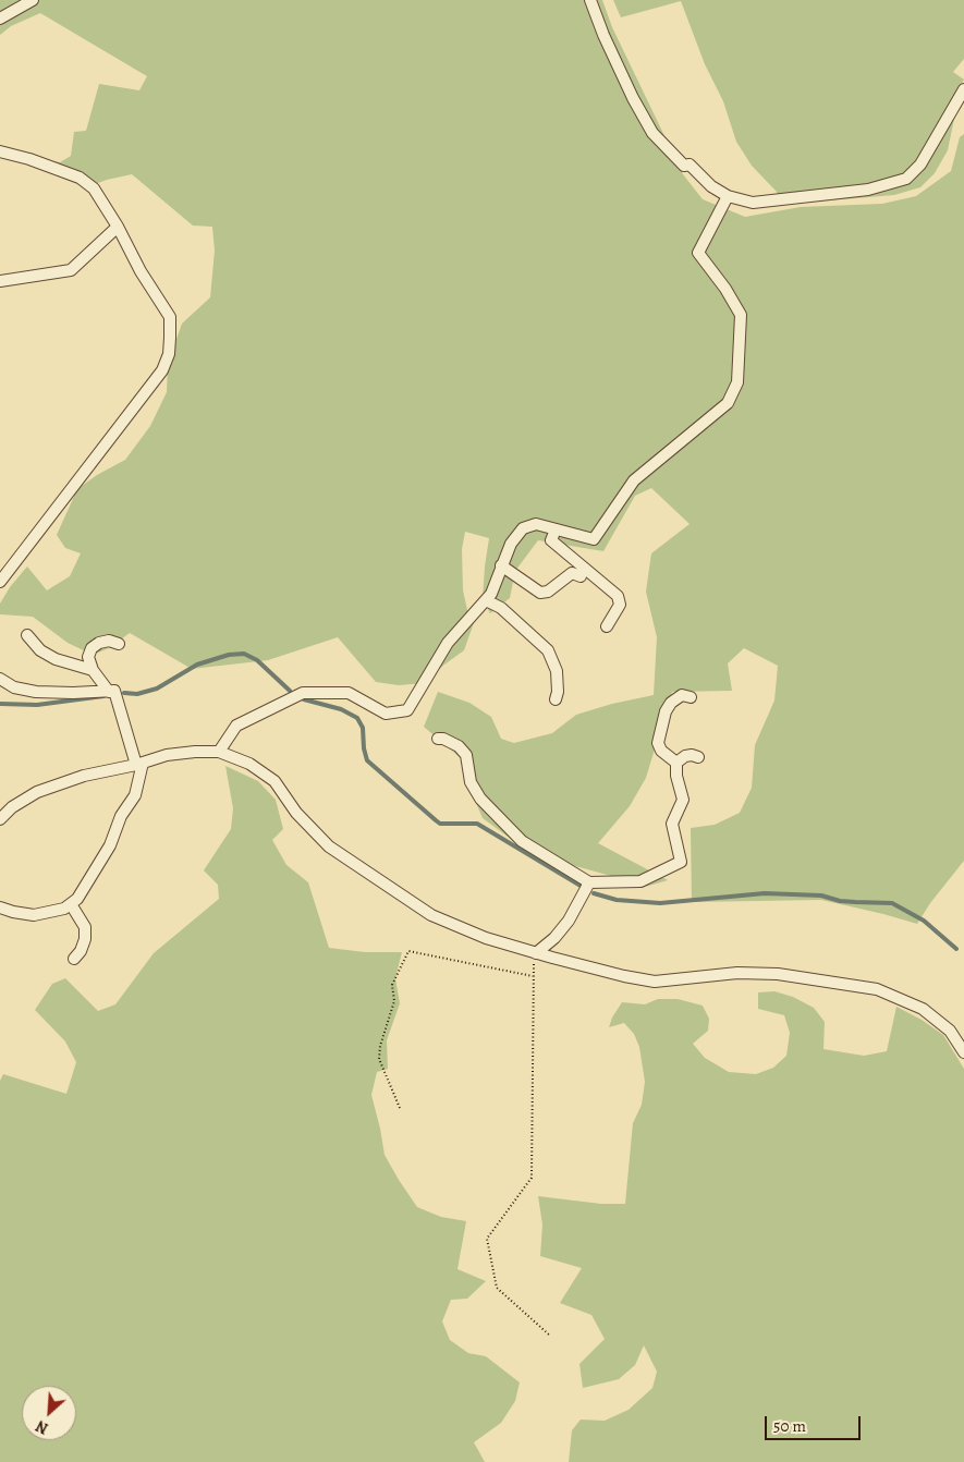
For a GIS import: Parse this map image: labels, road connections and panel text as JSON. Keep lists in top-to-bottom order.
{
  "scale_bar": "50 m",
  "north": "bottom left"
}
